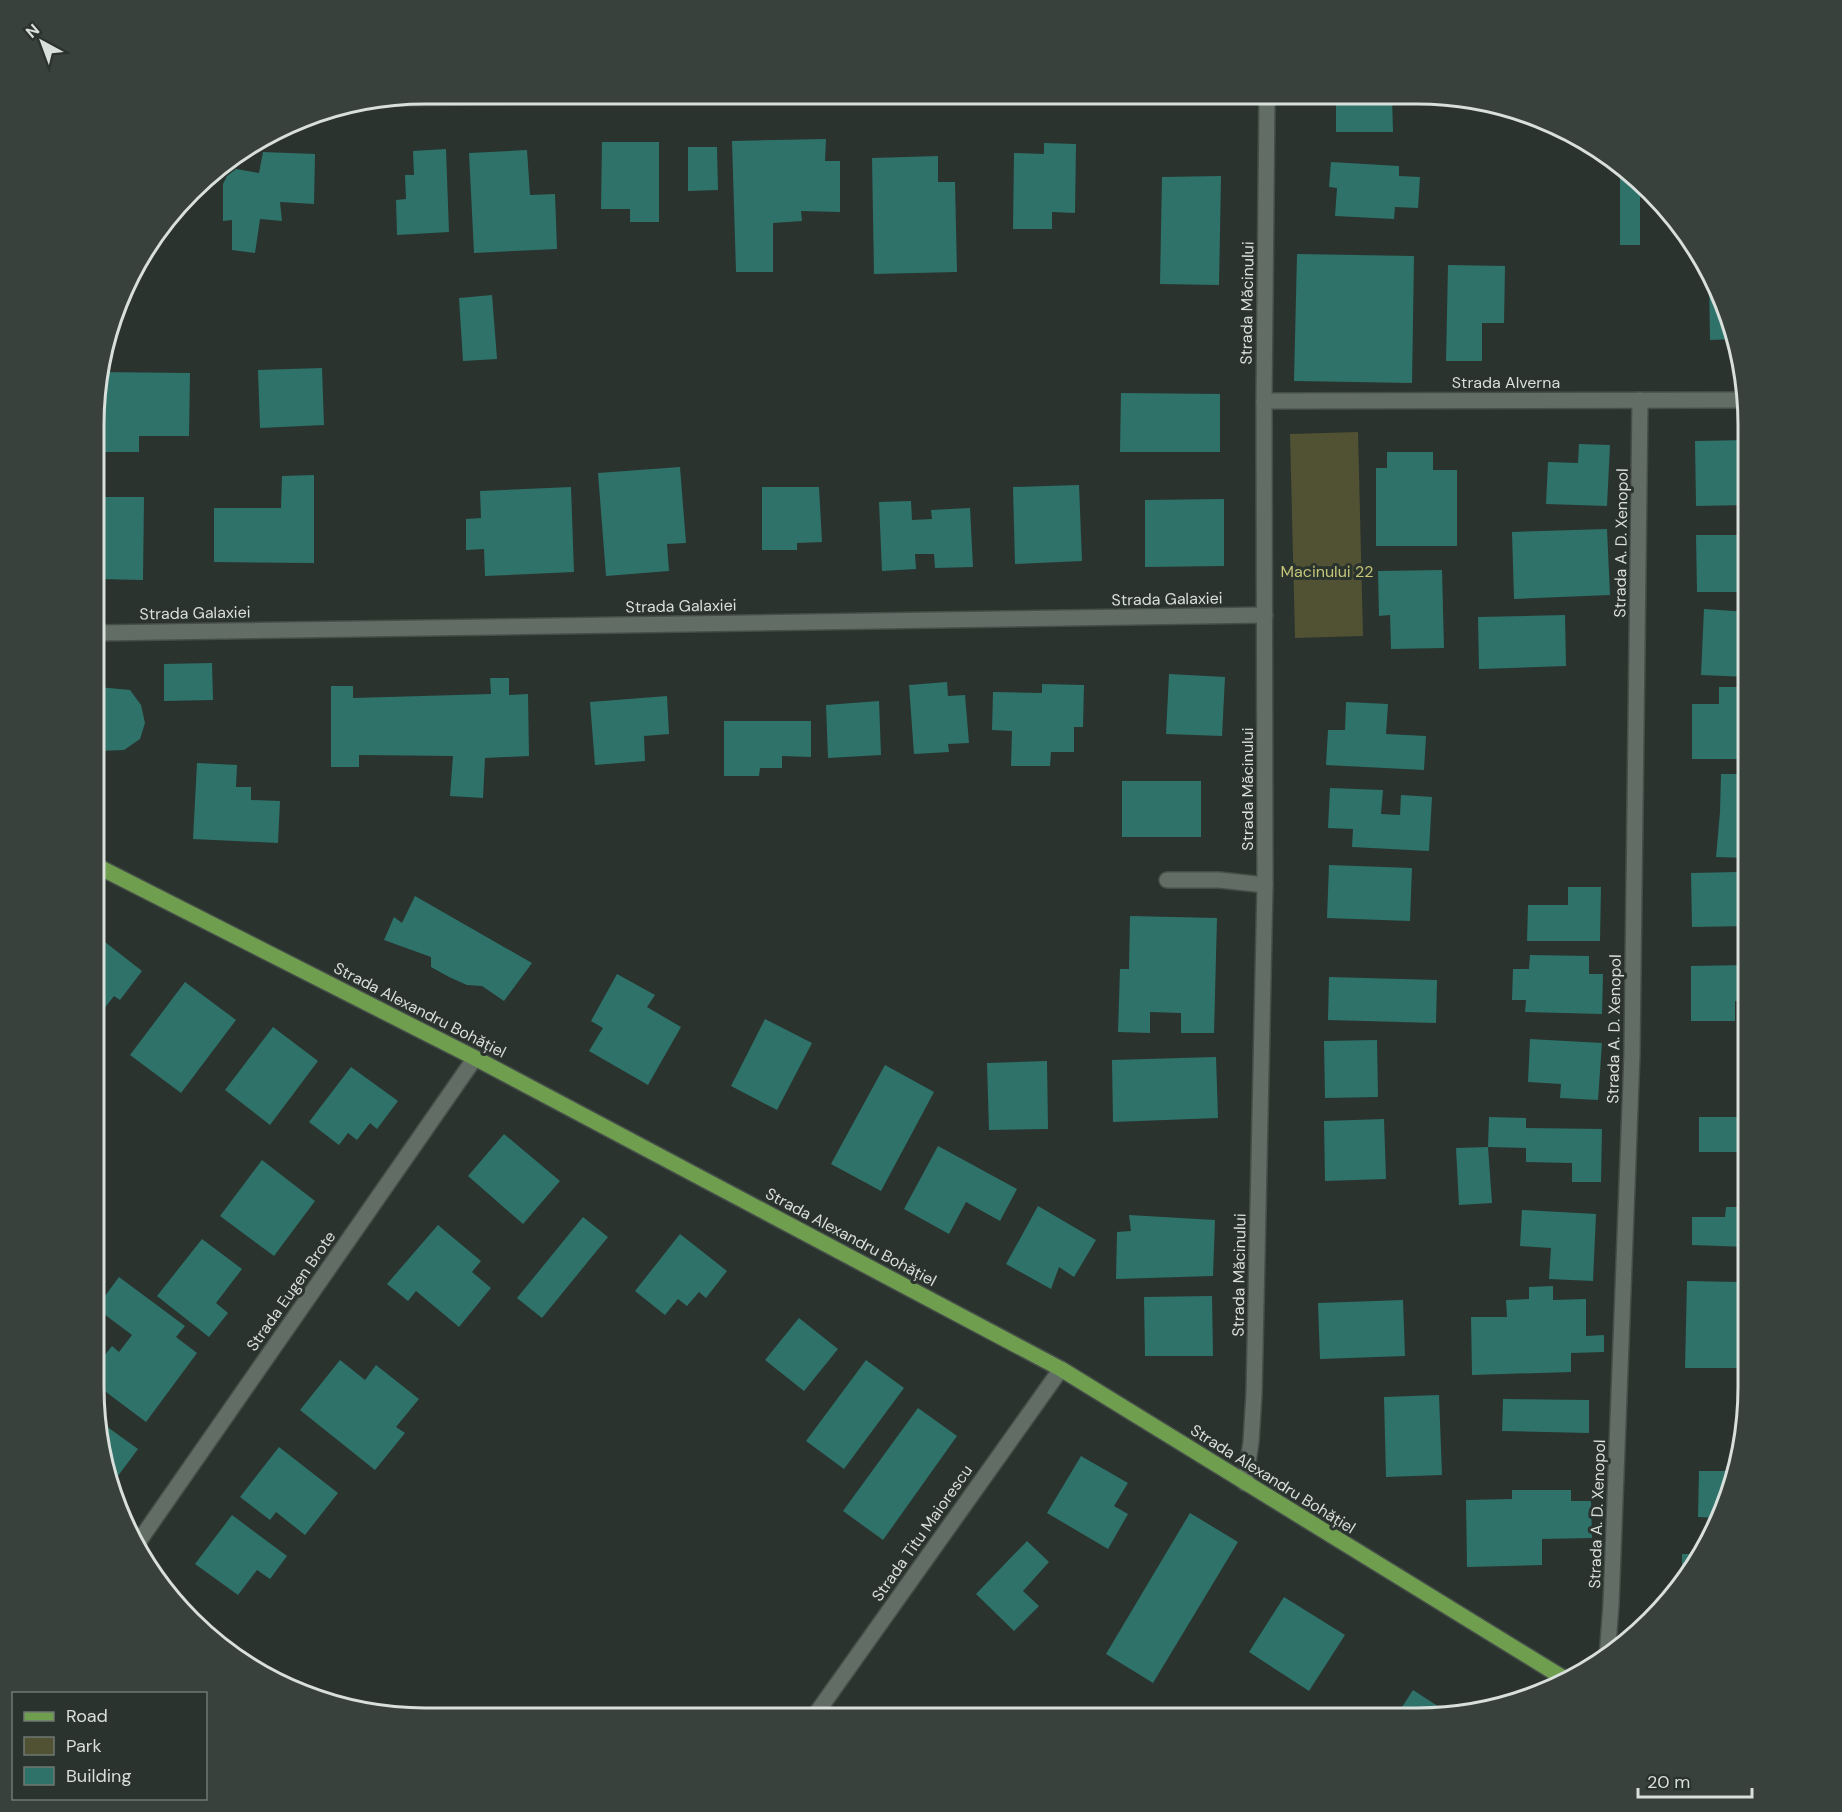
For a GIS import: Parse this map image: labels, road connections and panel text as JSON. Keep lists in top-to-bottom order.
{
  "streets": {
    "main road": ["Strada Alexandru Bohățiel"],
    "street": [
      "Strada Măcinului",
      "Strada Alverna",
      "Strada A. D. Xenopol",
      "Strada Galaxiei",
      "Strada Eugen Brote",
      "Strada Titu Maiorescu"
    ]
  },
  "crossings": [
    ["Strada Măcinului", "Strada Alverna"],
    ["Strada Măcinului", "Strada Galaxiei"],
    ["Strada Măcinului", "Strada Alexandru Bohățiel"],
    ["Strada Alverna", "Strada A. D. Xenopol"],
    ["Strada Alexandru Bohățiel", "Strada Eugen Brote"],
    ["Strada Alexandru Bohățiel", "Strada Titu Maiorescu"]
  ],
  "parks": ["Macinului 22"],
  "legend": ["Road", "Park", "Building"],
  "scale_bar": "20 m",
  "north": "top left"
}
